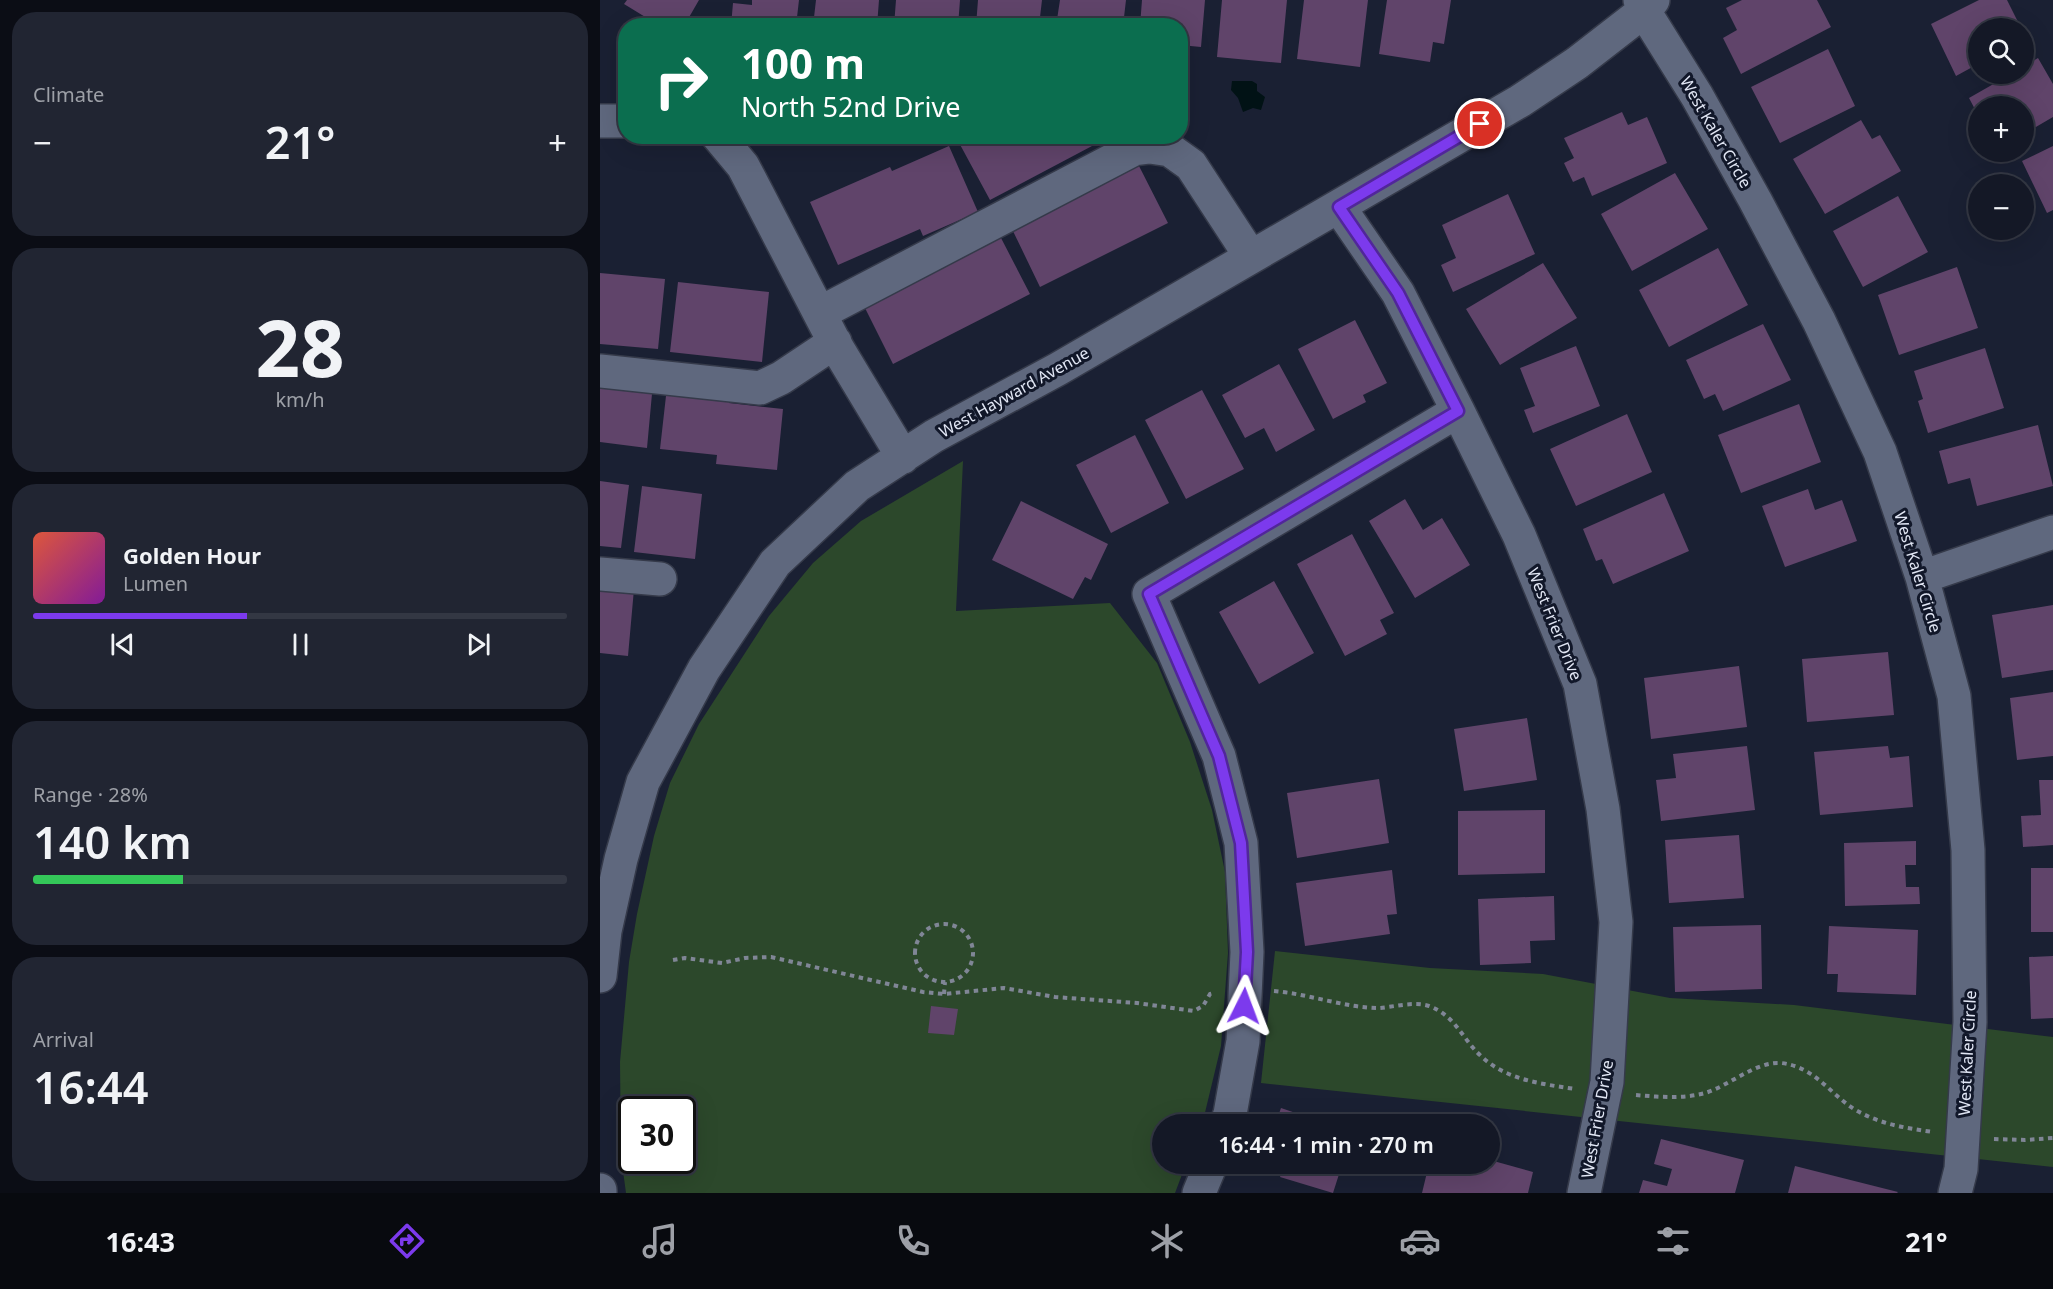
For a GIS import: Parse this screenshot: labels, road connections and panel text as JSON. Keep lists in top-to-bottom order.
{
  "streets": {
    "street": ["West Kaler Circle", "West Hayward Avenue", "West Frier Drive"]
  },
  "crossings": [
    ["West Kaler Circle", "West Hayward Avenue"],
    ["West Hayward Avenue", "West Frier Drive"]
  ],
  "page": {
    "tile": [
      "Climate",
      ["28", "km/h"],
      ["Range · 28%", "140 km"],
      ["Arrival", "16:44"]
    ],
    "map_buttons": ["+", "−"],
    "turn": ["100 m", "North 52nd Drive"],
    "heat": ["−", "21°", "+"],
    "song": ["Golden Hour", "Lumen"],
    "limit": "30",
    "trip": "16:44 · 1 min · 270 m",
    "tabs": ["16:43", "21°"]
  }
}
